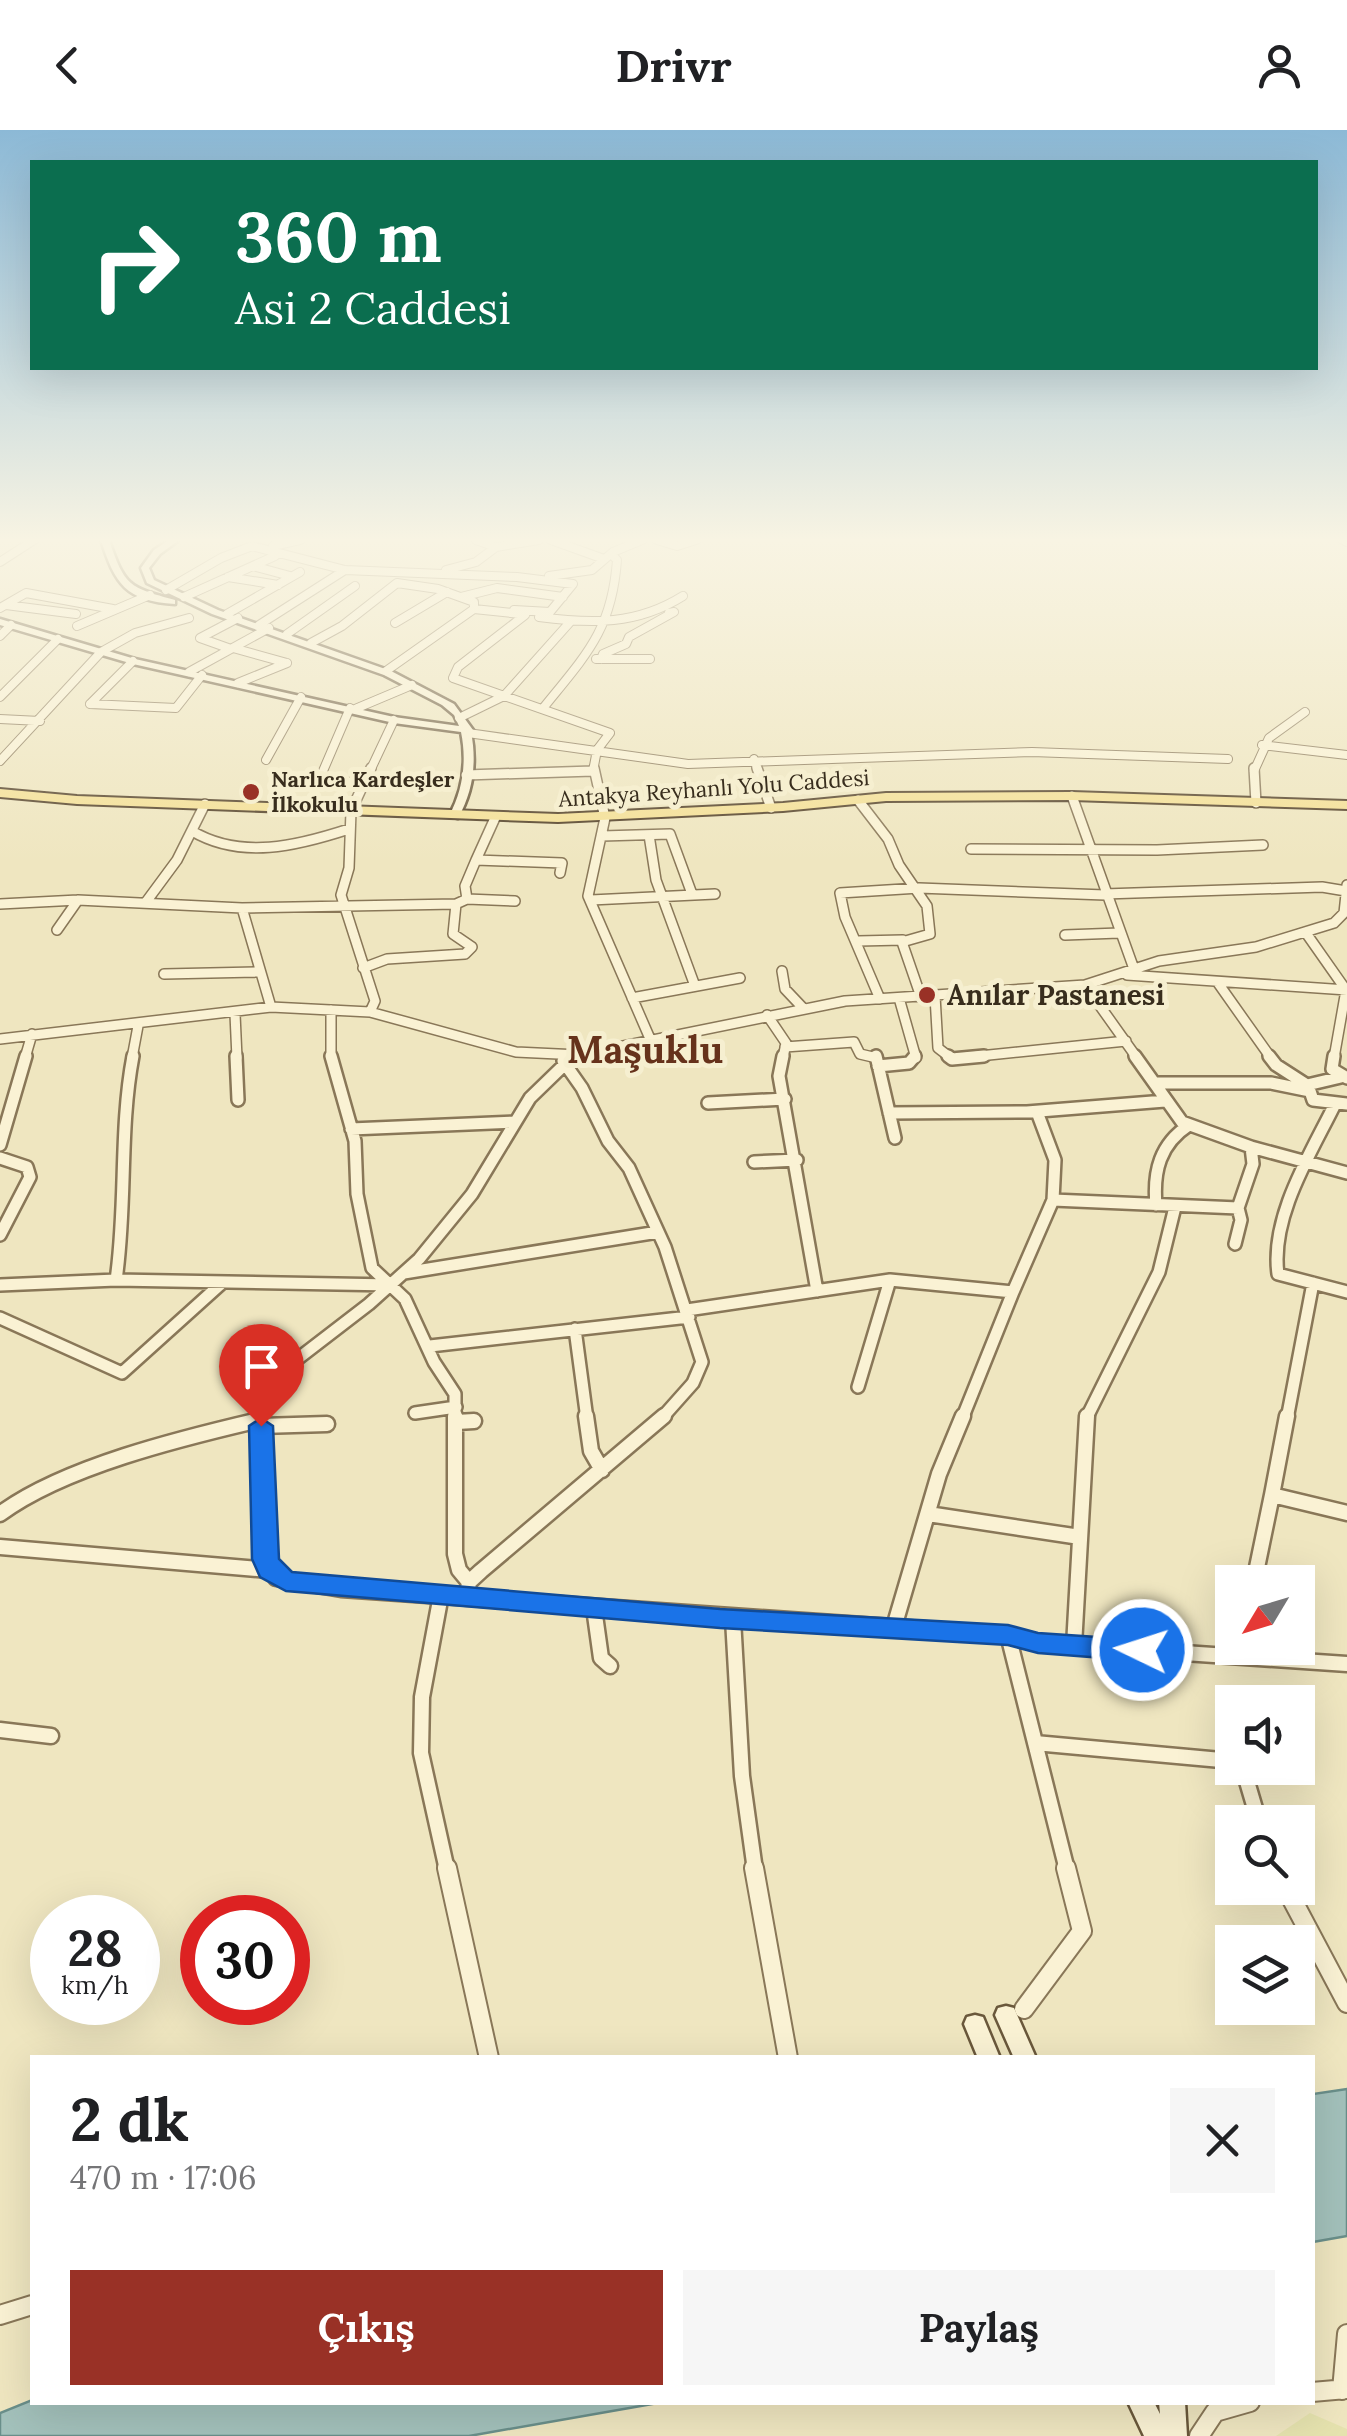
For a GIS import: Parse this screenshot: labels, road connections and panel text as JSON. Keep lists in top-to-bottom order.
{
  "streets": {
    "main road": ["Antakya Reyhanlı Yolu Caddesi"]
  },
  "districts": ["Maşuklu"],
  "places": ["Narlıca Kardeşler İlkokulu", "Anılar Pastanesi"],
  "north": "bottom left",
  "page": {
    "header": "Drivr",
    "turn": ["360 m", "Asi 2 Caddesi"],
    "speed": "28 km/h",
    "limit": "30",
    "heading": ["2 dk", "470 m · 17:06"],
    "buttons": ["Çıkış", "Paylaş"]
  }
}
